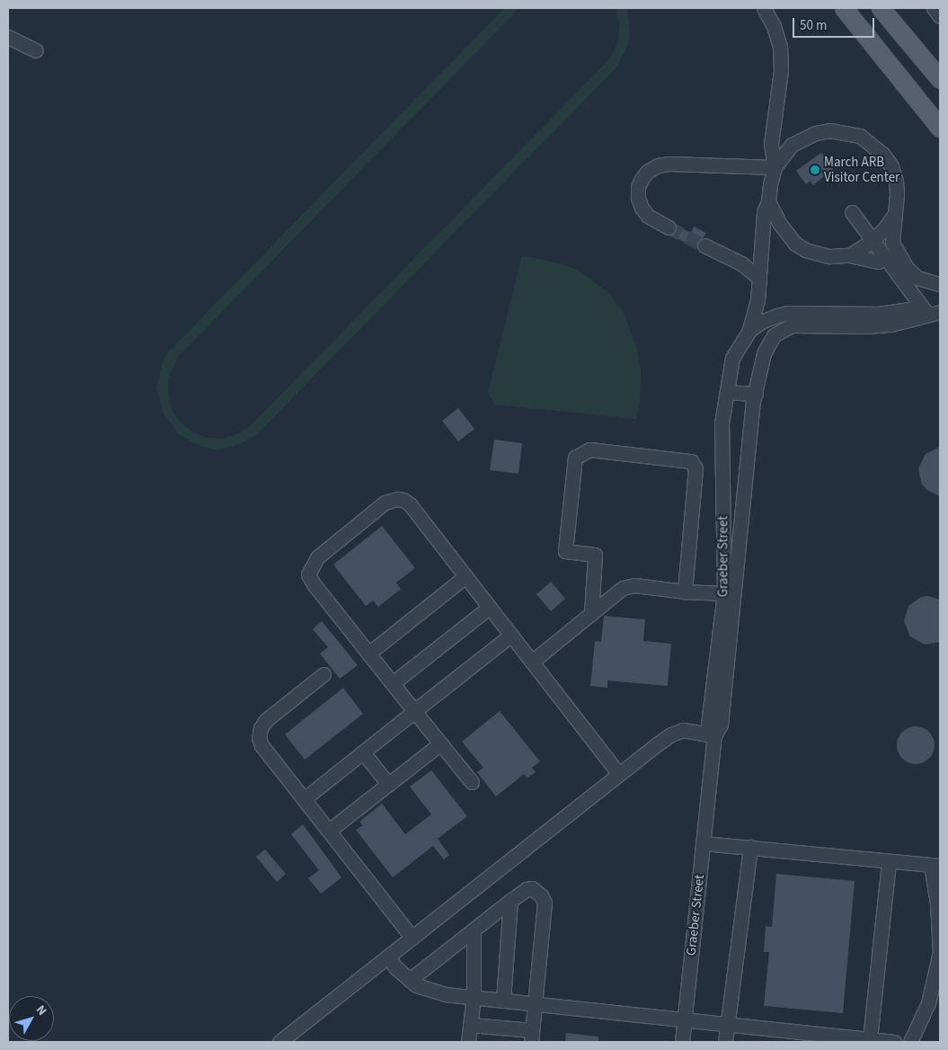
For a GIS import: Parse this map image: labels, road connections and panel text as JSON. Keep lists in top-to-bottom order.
{
  "streets": {
    "street": ["Graeber Street"]
  },
  "places": ["March ARB Visitor Center"],
  "scale_bar": "50 m",
  "north": "top right"
}
